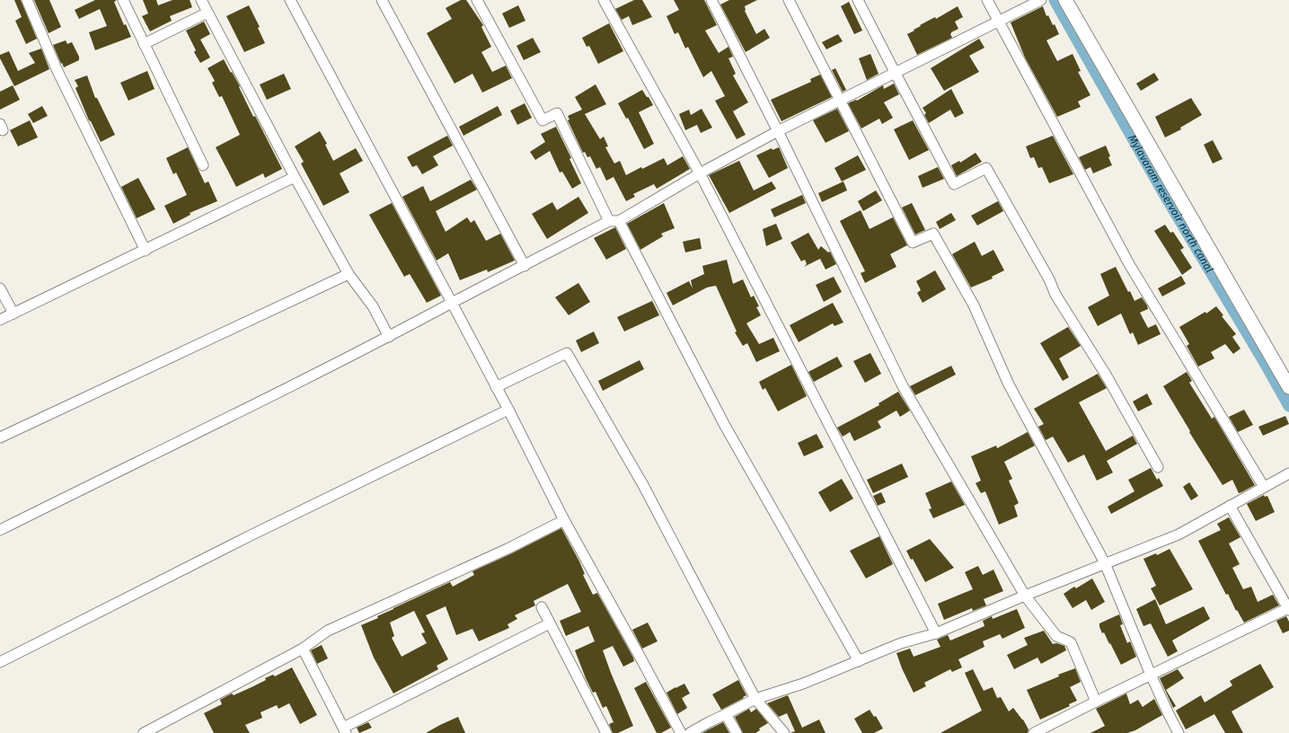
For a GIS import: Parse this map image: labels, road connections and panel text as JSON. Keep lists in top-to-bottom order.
{
  "water": ["Mylavaram reservoir north canal"]
}
